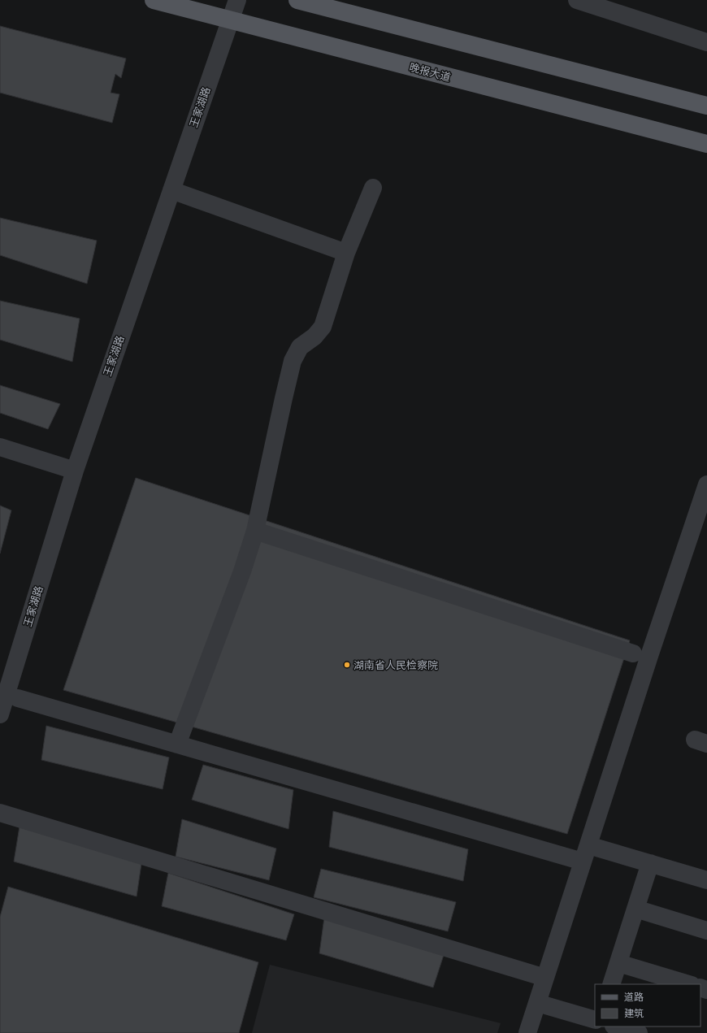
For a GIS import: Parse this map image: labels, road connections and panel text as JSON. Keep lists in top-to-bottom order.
{
  "streets": {
    "main road": ["晚报大道"],
    "street": ["王家湖路"]
  },
  "crossings": [
    ["晚报大道", "王家湖路"]
  ],
  "places": ["湖南省人民检察院"],
  "legend": ["道路", "建筑"]
}
